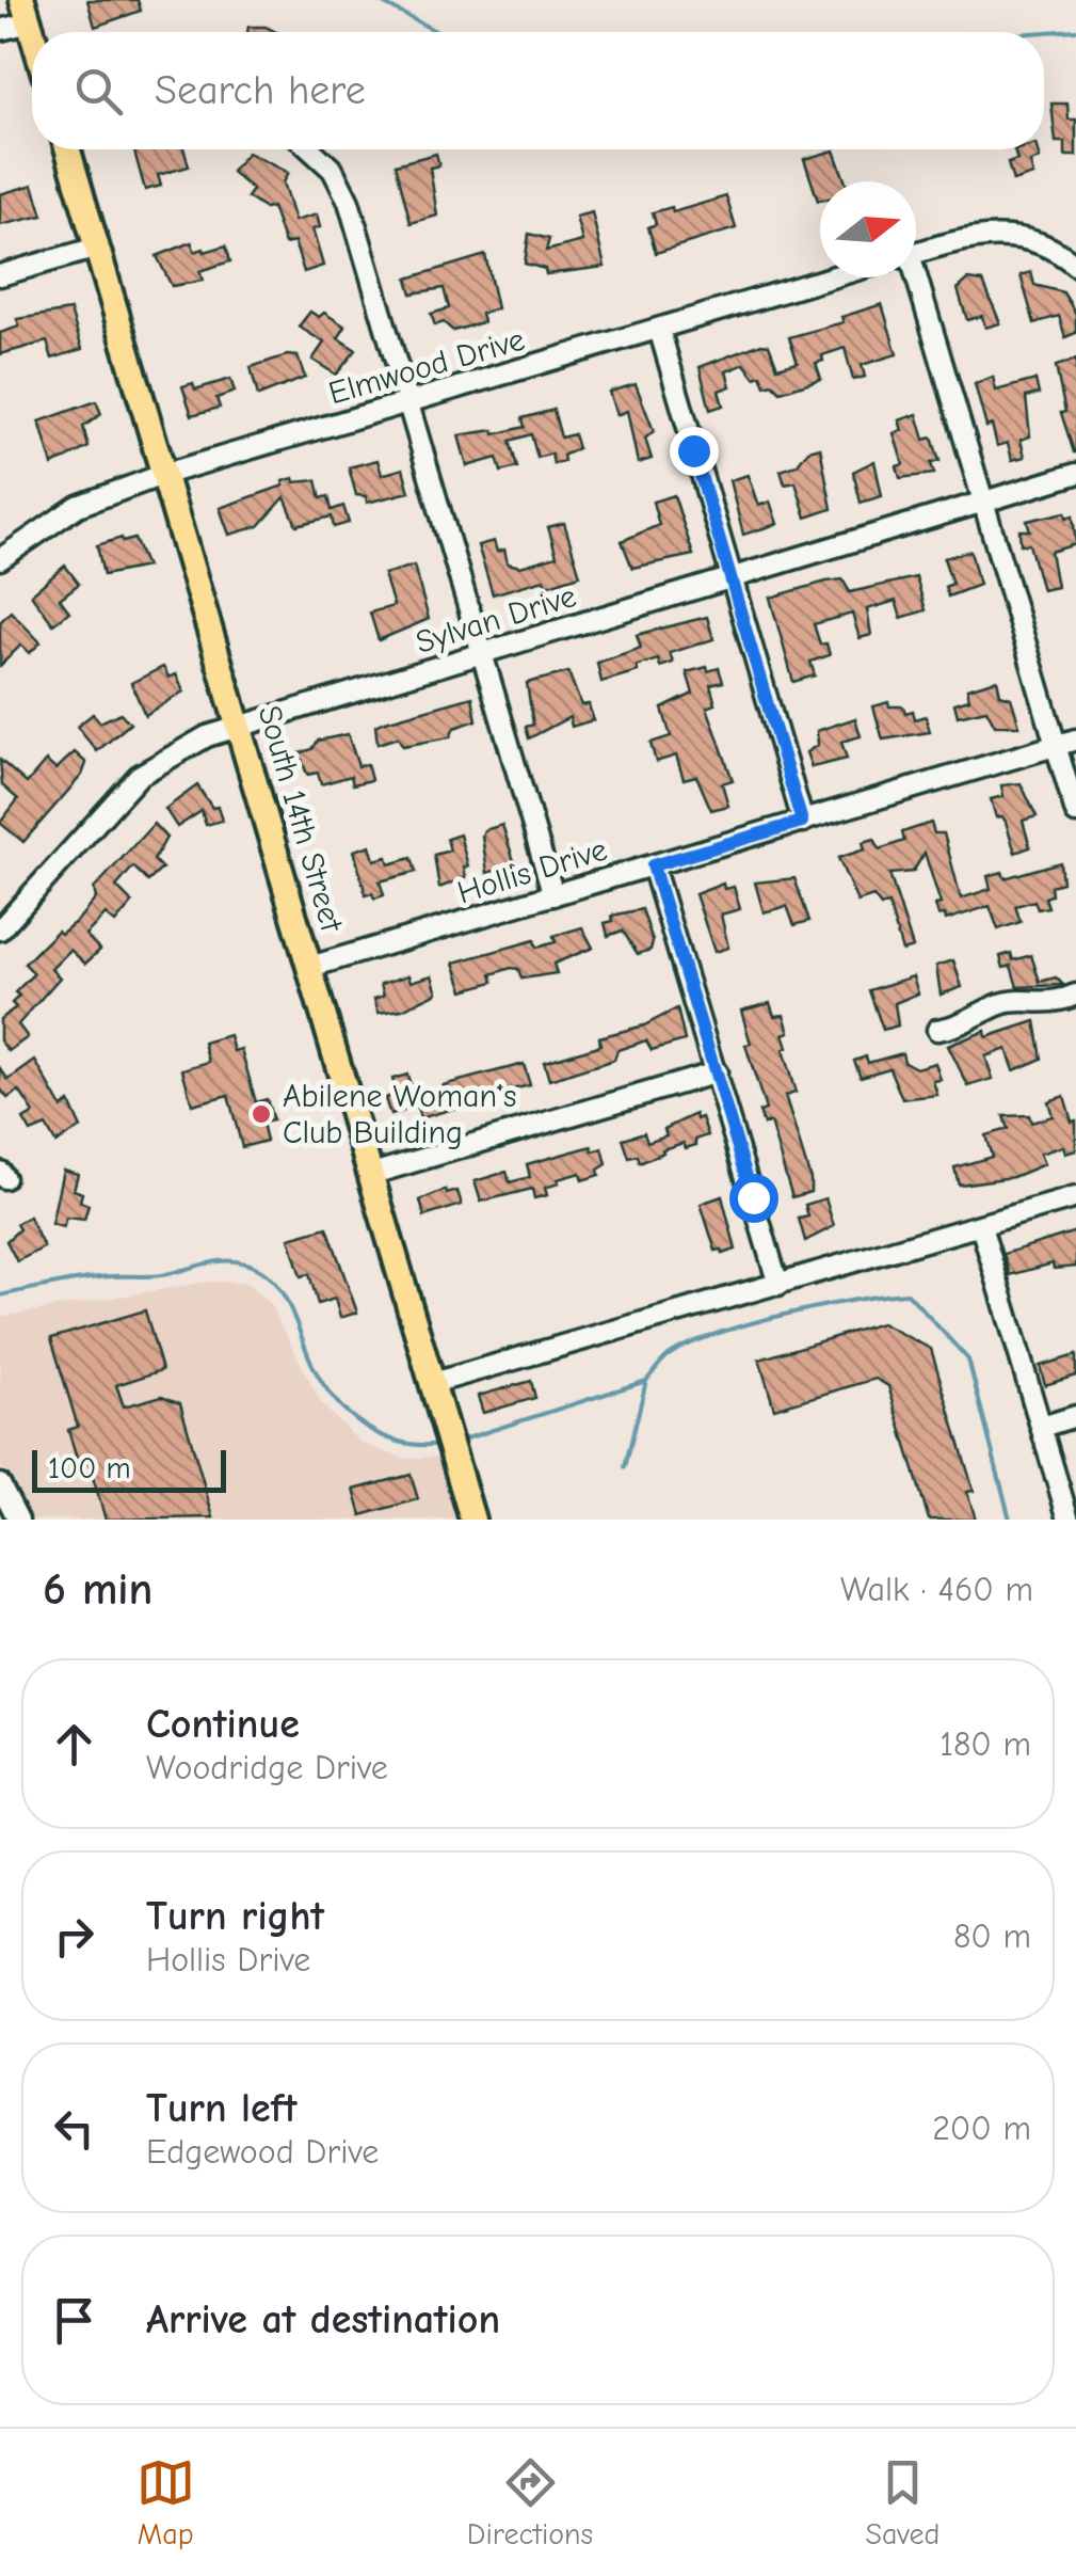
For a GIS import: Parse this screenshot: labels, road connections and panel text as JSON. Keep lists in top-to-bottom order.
{
  "streets": {
    "main road": ["South 14th Street"],
    "street": ["Elmwood Drive", "Sylvan Drive", "Hollis Drive"]
  },
  "crossings": [
    ["Elmwood Drive", "South 14th Street"],
    ["Sylvan Drive", "South 14th Street"],
    ["South 14th Street", "Hollis Drive"]
  ],
  "places": ["Abilene Woman's Club Building"],
  "scale_bar": "100 m",
  "north": "right",
  "page": {
    "search": "Search here",
    "scale": "100 m",
    "heading": ["6 min", "Walk · 460 m"],
    "list": [
      ["Continue", "Woodridge Drive", "180 m"],
      ["Turn right", "Hollis Drive", "80 m"],
      ["Turn left", "Edgewood Drive", "200 m"],
      "Arrive at destination"
    ],
    "nav": ["Map", "Directions", "Saved"]
  }
}
